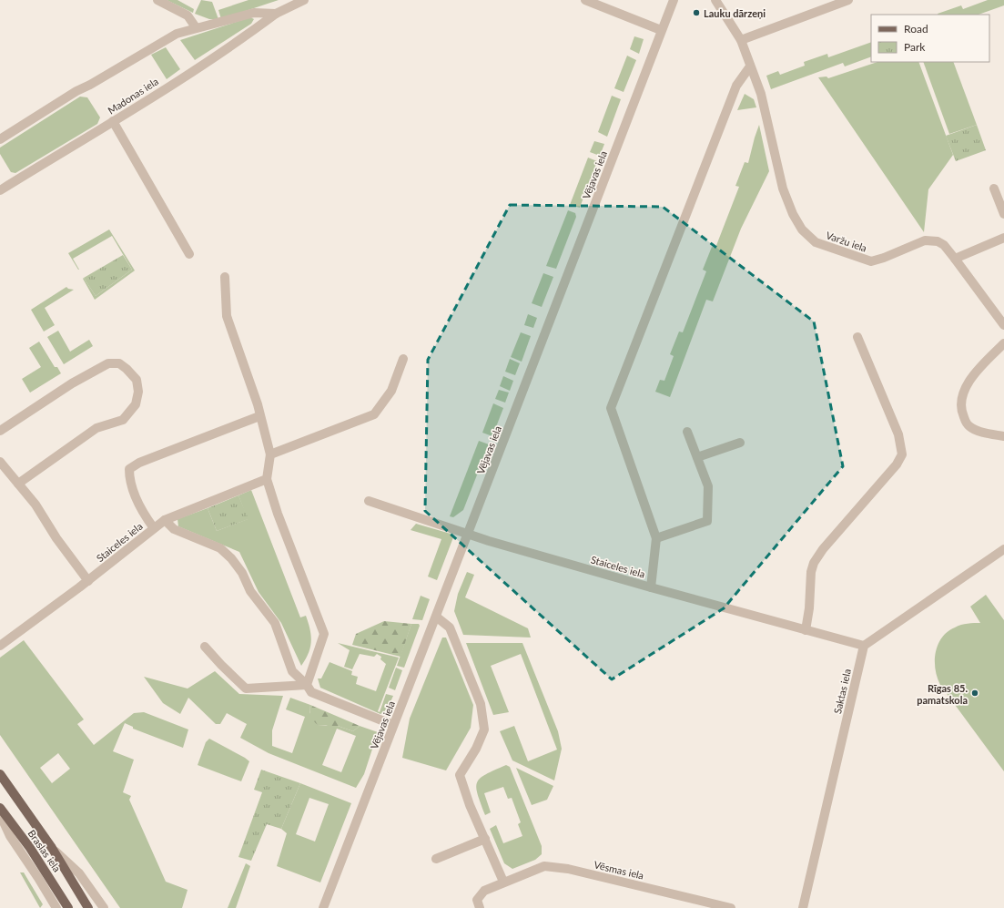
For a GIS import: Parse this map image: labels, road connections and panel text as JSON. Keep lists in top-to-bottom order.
{
  "streets": {
    "main road": ["Braslas iela"],
    "street": [
      "Madonas iela",
      "Vējavas iela",
      "Varžu iela",
      "Staiceles iela",
      "Saktas iela",
      "Vēsmas iela"
    ]
  },
  "crossings": [
    ["Vējavas iela", "Staiceles iela"],
    ["Staiceles iela", "Saktas iela"]
  ],
  "places": ["Lauku dārzeņi", "Rīgas 85. pamatskola"],
  "legend": ["Road", "Park"]
}
